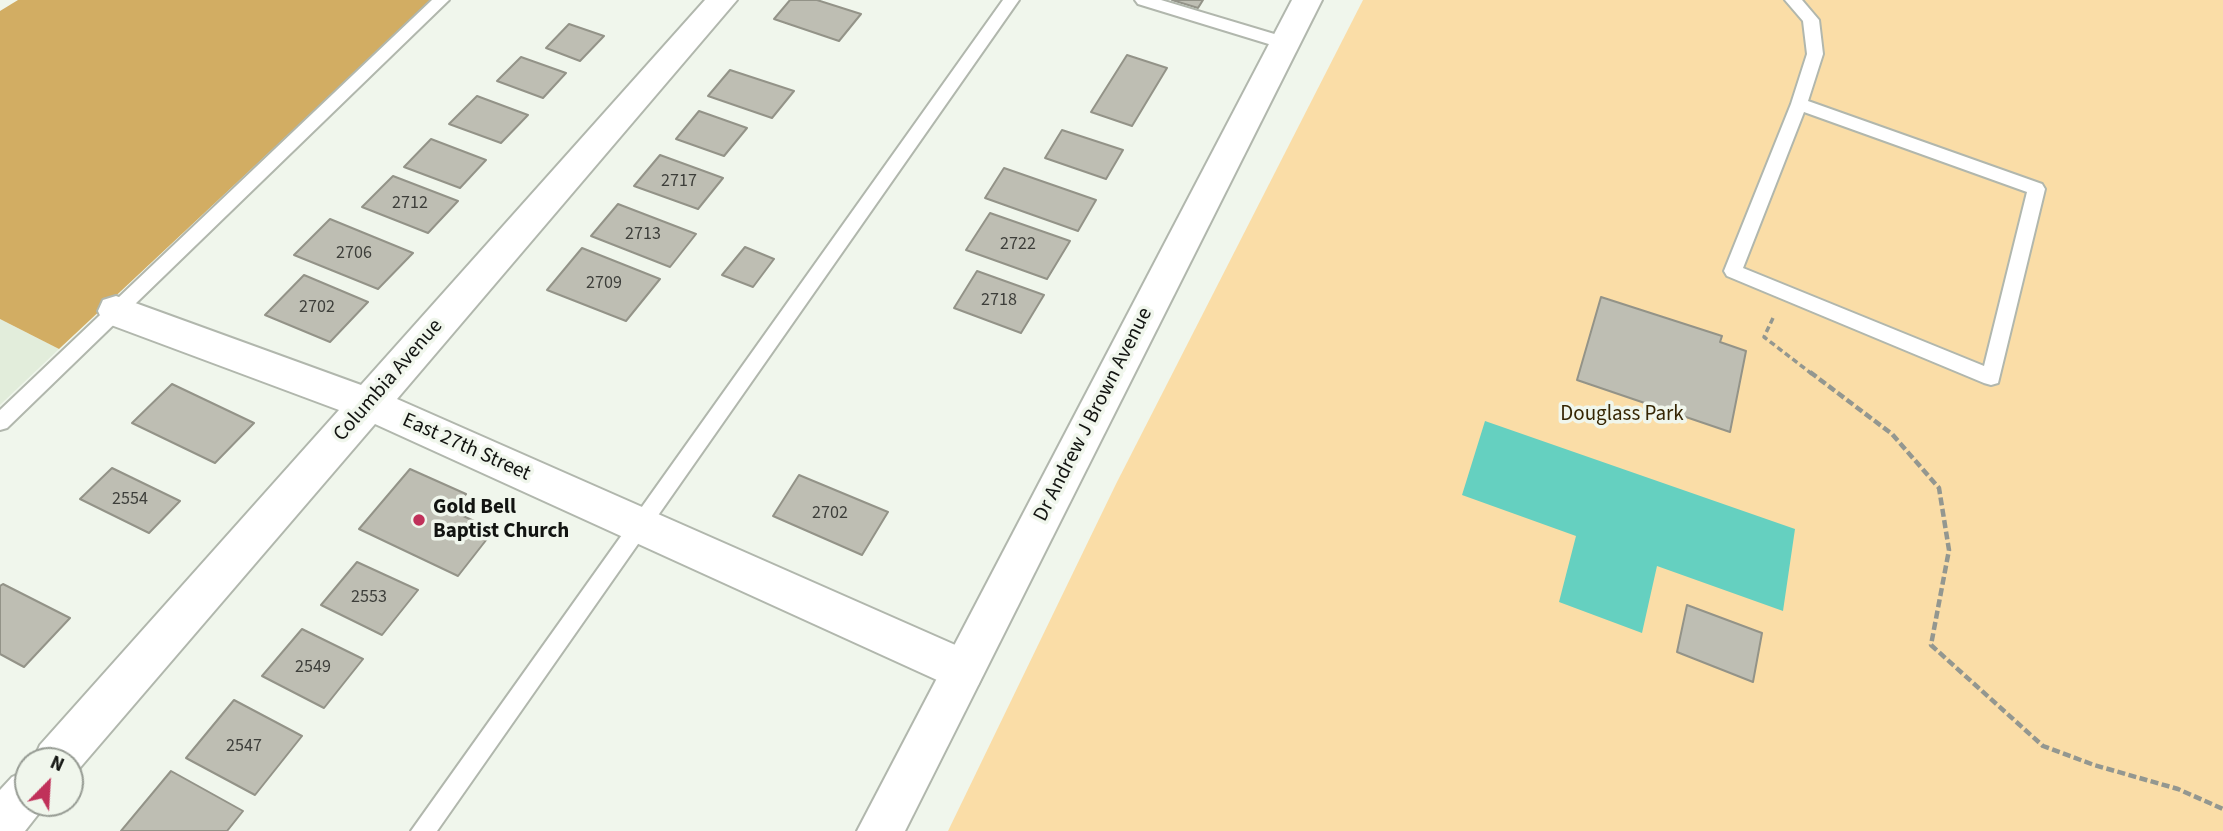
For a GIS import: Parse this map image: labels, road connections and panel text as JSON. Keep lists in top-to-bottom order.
{
  "streets": {
    "street": ["Columbia Avenue", "Dr Andrew J Brown Avenue", "East 27th Street"]
  },
  "crossings": [
    ["Columbia Avenue", "East 27th Street"],
    ["Dr Andrew J Brown Avenue", "East 27th Street"]
  ],
  "parks": ["Douglass Park"],
  "places": ["Gold Bell Baptist Church"],
  "house_numbers": [
    "2717",
    "2712",
    "2713",
    "2722",
    "2706",
    "2709",
    "2718",
    "2702",
    "2554",
    "2702",
    "2553",
    "2549",
    "2547"
  ],
  "north": "top right"
}
